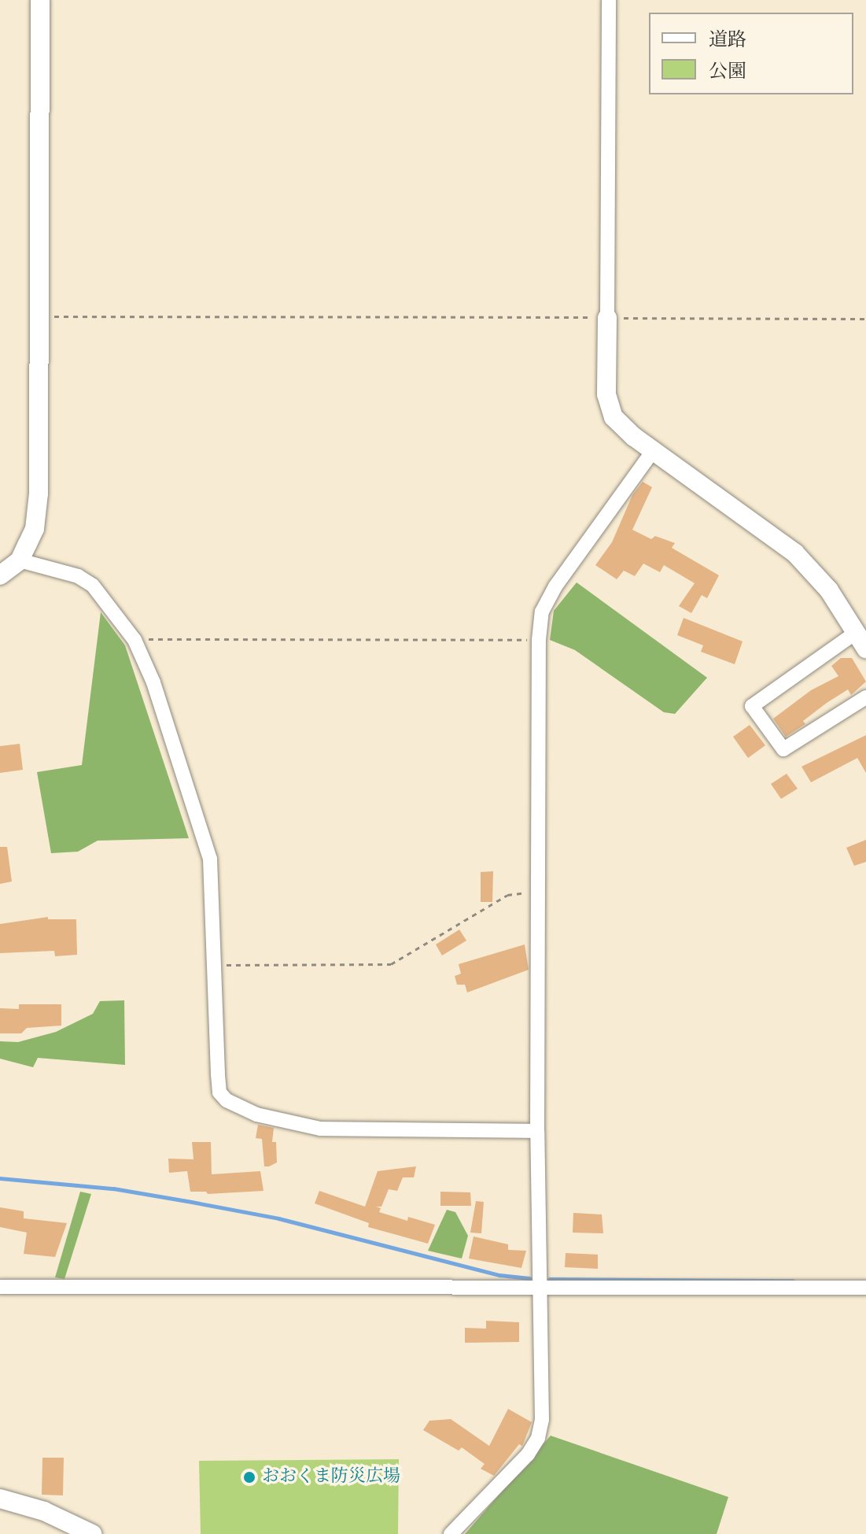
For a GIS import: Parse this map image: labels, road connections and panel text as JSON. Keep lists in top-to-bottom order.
{
  "places": ["おおくま防災広場"],
  "legend": ["道路", "公園"]
}
